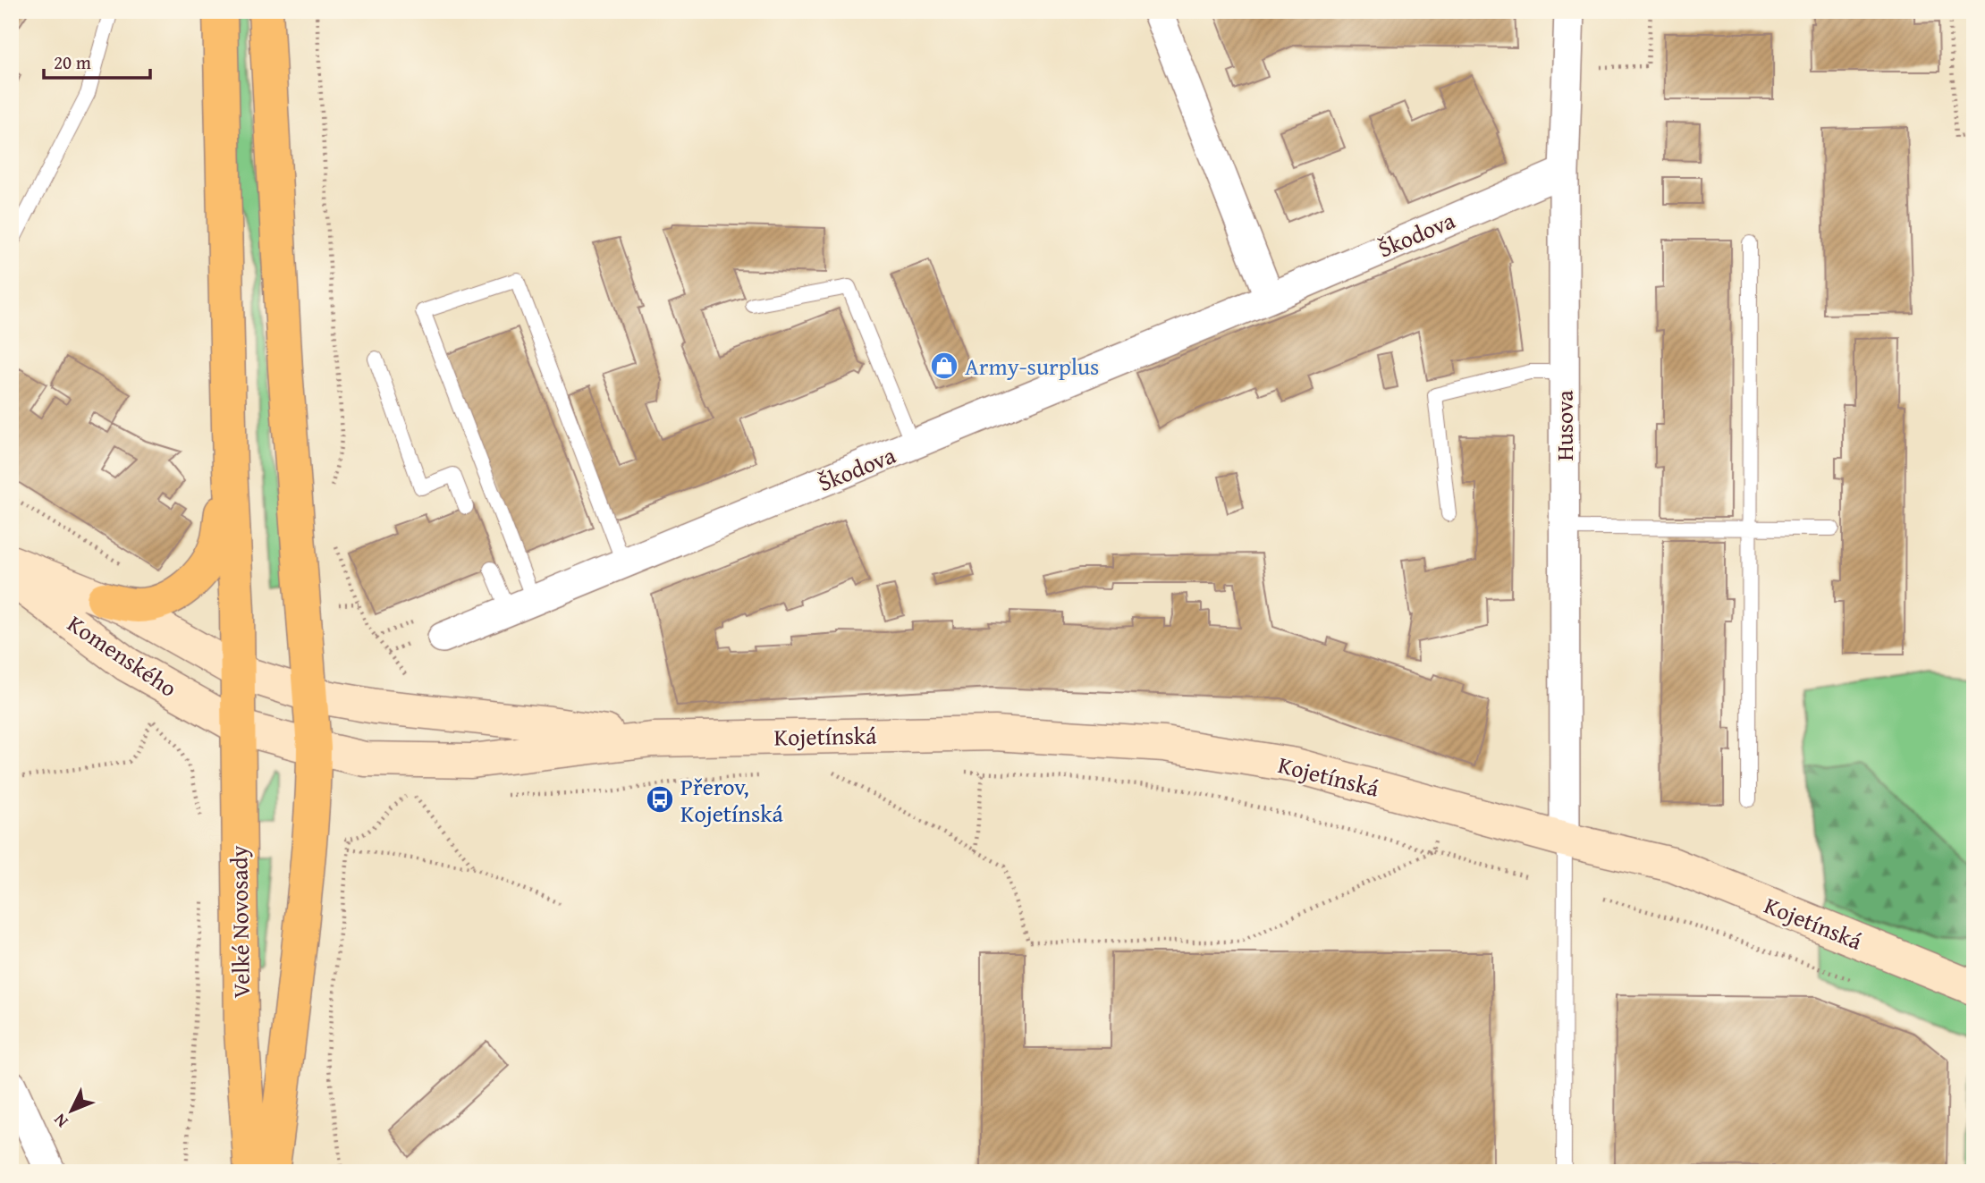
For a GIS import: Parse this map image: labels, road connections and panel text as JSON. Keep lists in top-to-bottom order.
{
  "streets": {
    "main road": ["Komenského", "Kojetínská", "Velké Novosady"],
    "street": ["Škodova", "Husova"]
  },
  "crossings": [
    ["Škodova", "Husova"],
    ["Husova", "Kojetínská"],
    ["Komenského", "Kojetínská"],
    ["Komenského", "Velké Novosady"]
  ],
  "places": {
    "shop": ["Army-surplus"],
    "bus stop": ["Přerov, Kojetínská"]
  },
  "scale_bar": "20 m",
  "north": "bottom left"
}
